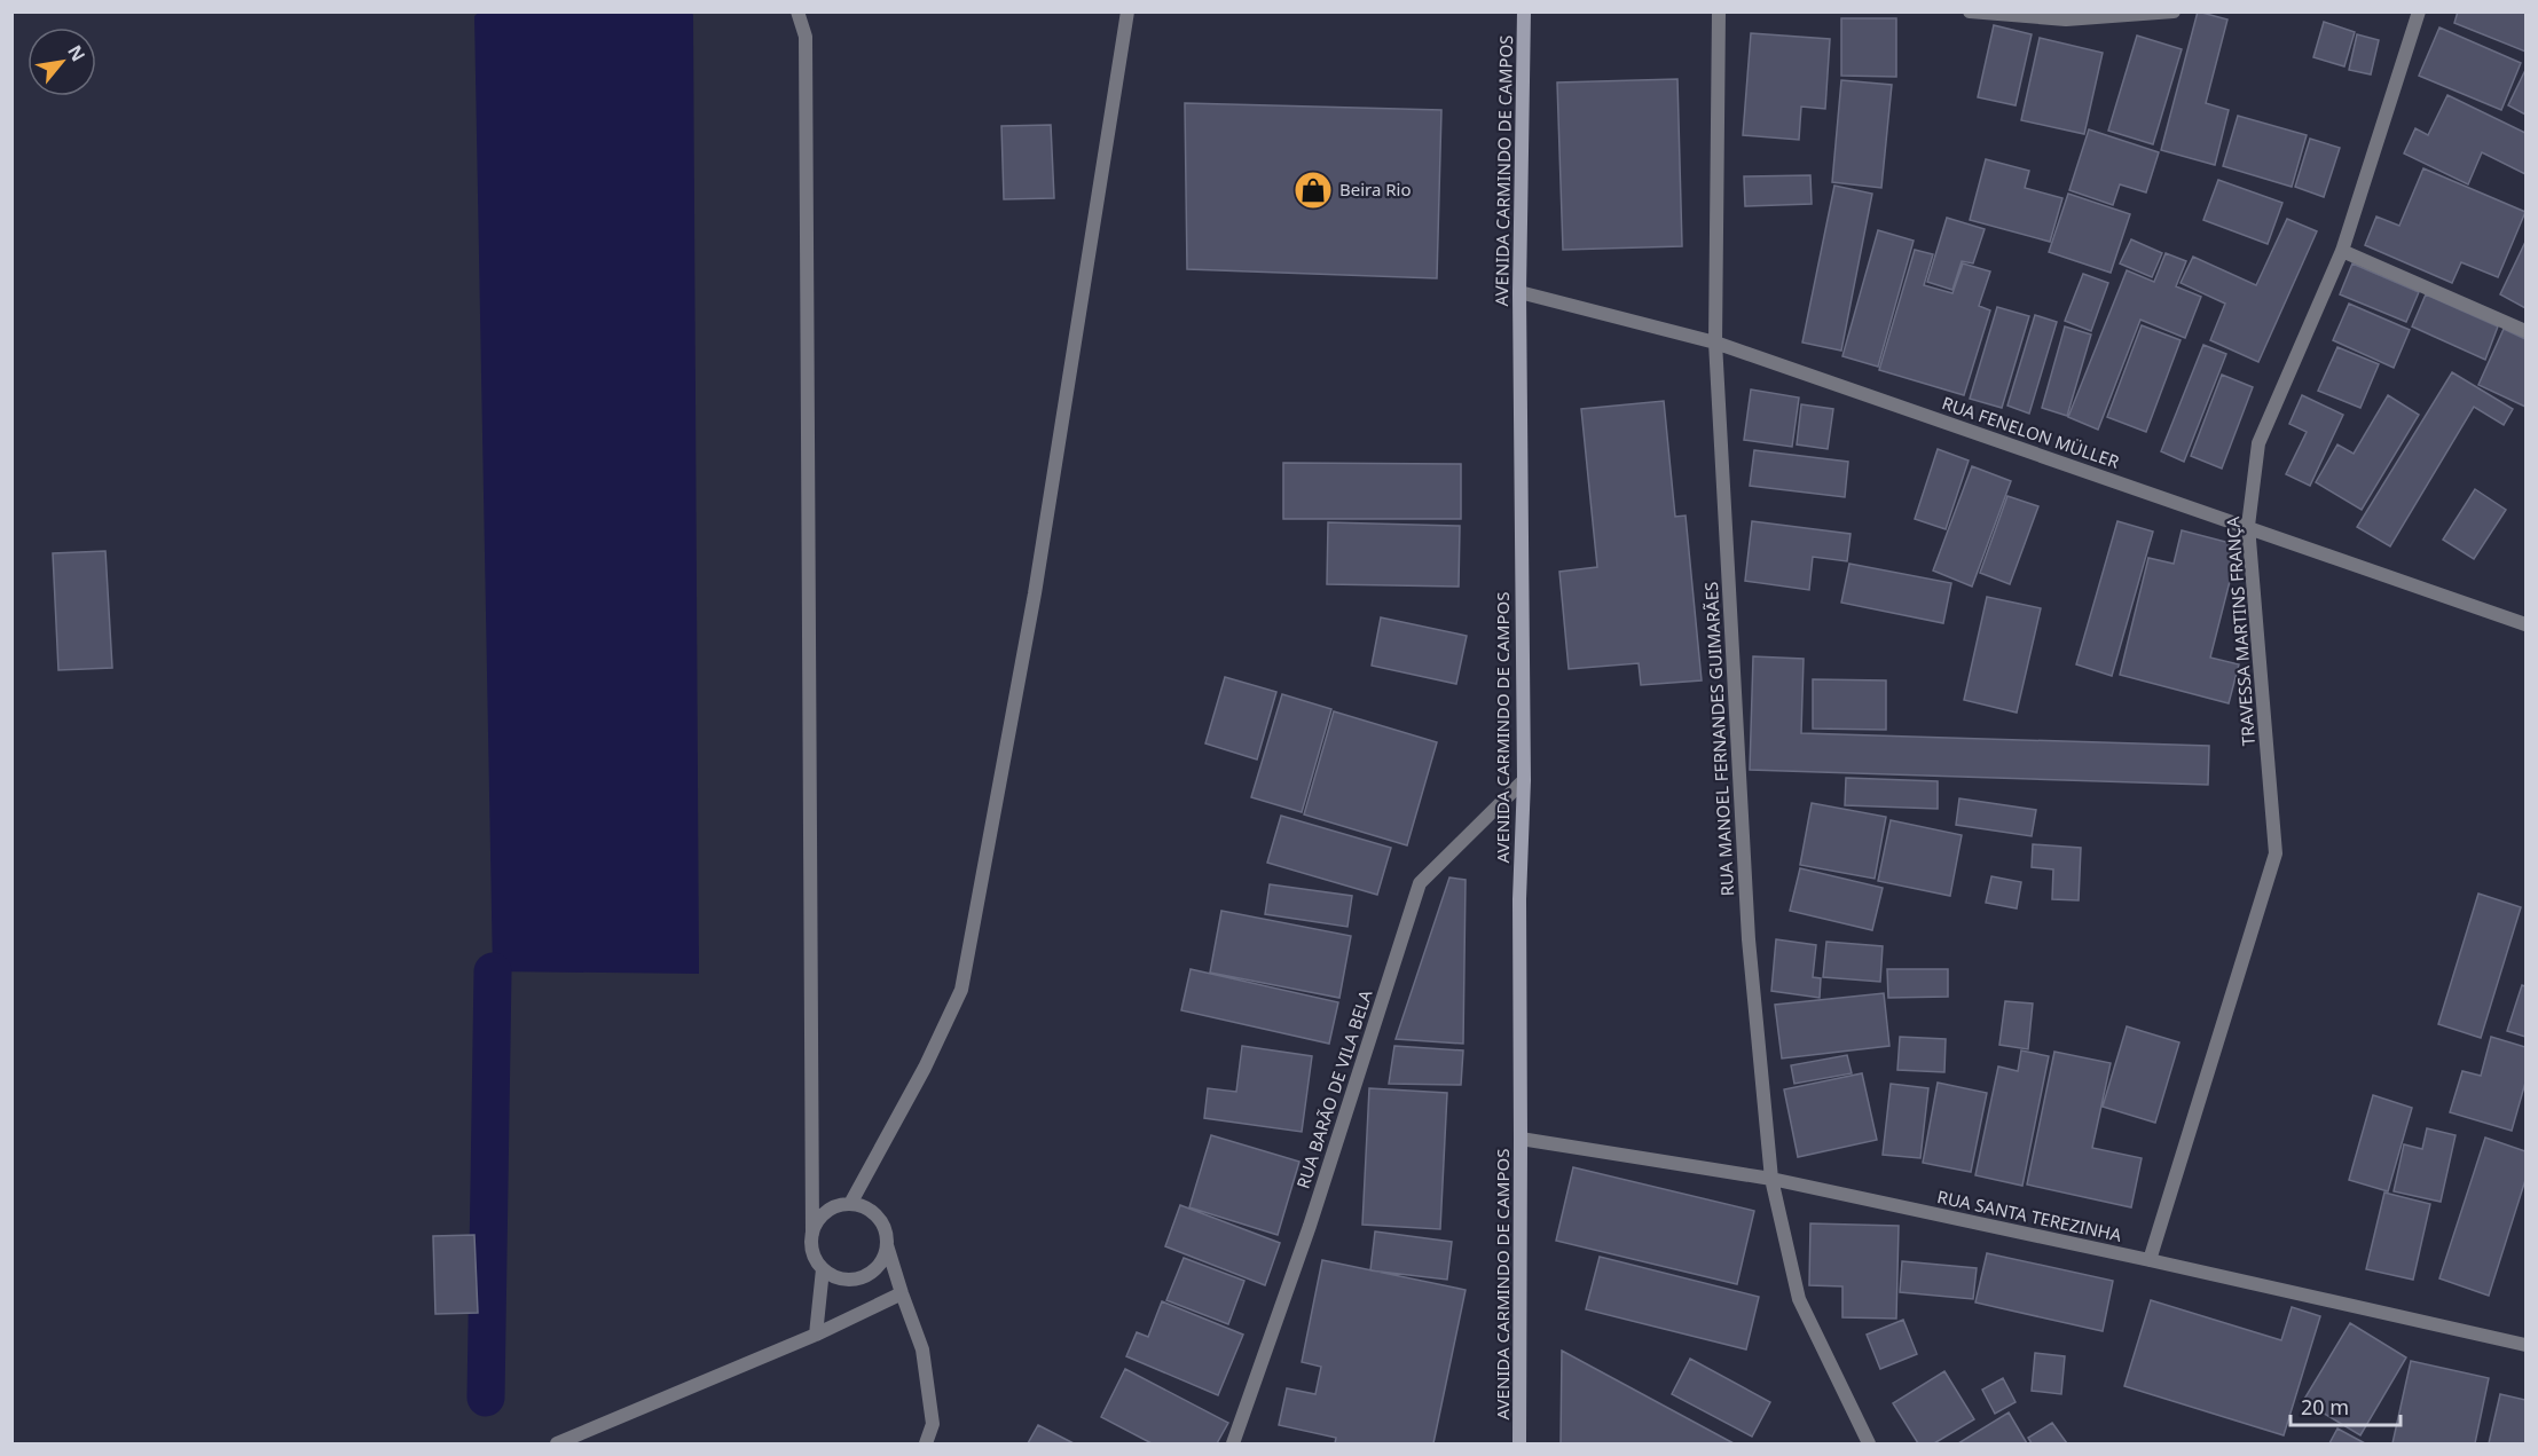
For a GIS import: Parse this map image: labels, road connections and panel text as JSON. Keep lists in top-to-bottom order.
{
  "streets": {
    "main road": ["AVENIDA CARMINDO DE CAMPOS"],
    "street": [
      "RUA FENELON MÜLLER",
      "TRAVESSA MARTINS FRANÇA",
      "RUA MANOEL FERNANDES GUIMARÃES",
      "RUA BARÃO DE VILA BELA",
      "RUA SANTA TEREZINHA"
    ]
  },
  "crossings": [
    ["AVENIDA CARMINDO DE CAMPOS", "RUA FENELON MÜLLER"],
    ["AVENIDA CARMINDO DE CAMPOS", "RUA BARÃO DE VILA BELA"],
    ["AVENIDA CARMINDO DE CAMPOS", "RUA SANTA TEREZINHA"],
    ["RUA FENELON MÜLLER", "TRAVESSA MARTINS FRANÇA"],
    ["RUA FENELON MÜLLER", "RUA MANOEL FERNANDES GUIMARÃES"],
    ["TRAVESSA MARTINS FRANÇA", "RUA SANTA TEREZINHA"],
    ["RUA MANOEL FERNANDES GUIMARÃES", "RUA SANTA TEREZINHA"]
  ],
  "places": {
    "shop": ["Beira Rio"]
  },
  "scale_bar": "20 m",
  "north": "top right"
}
